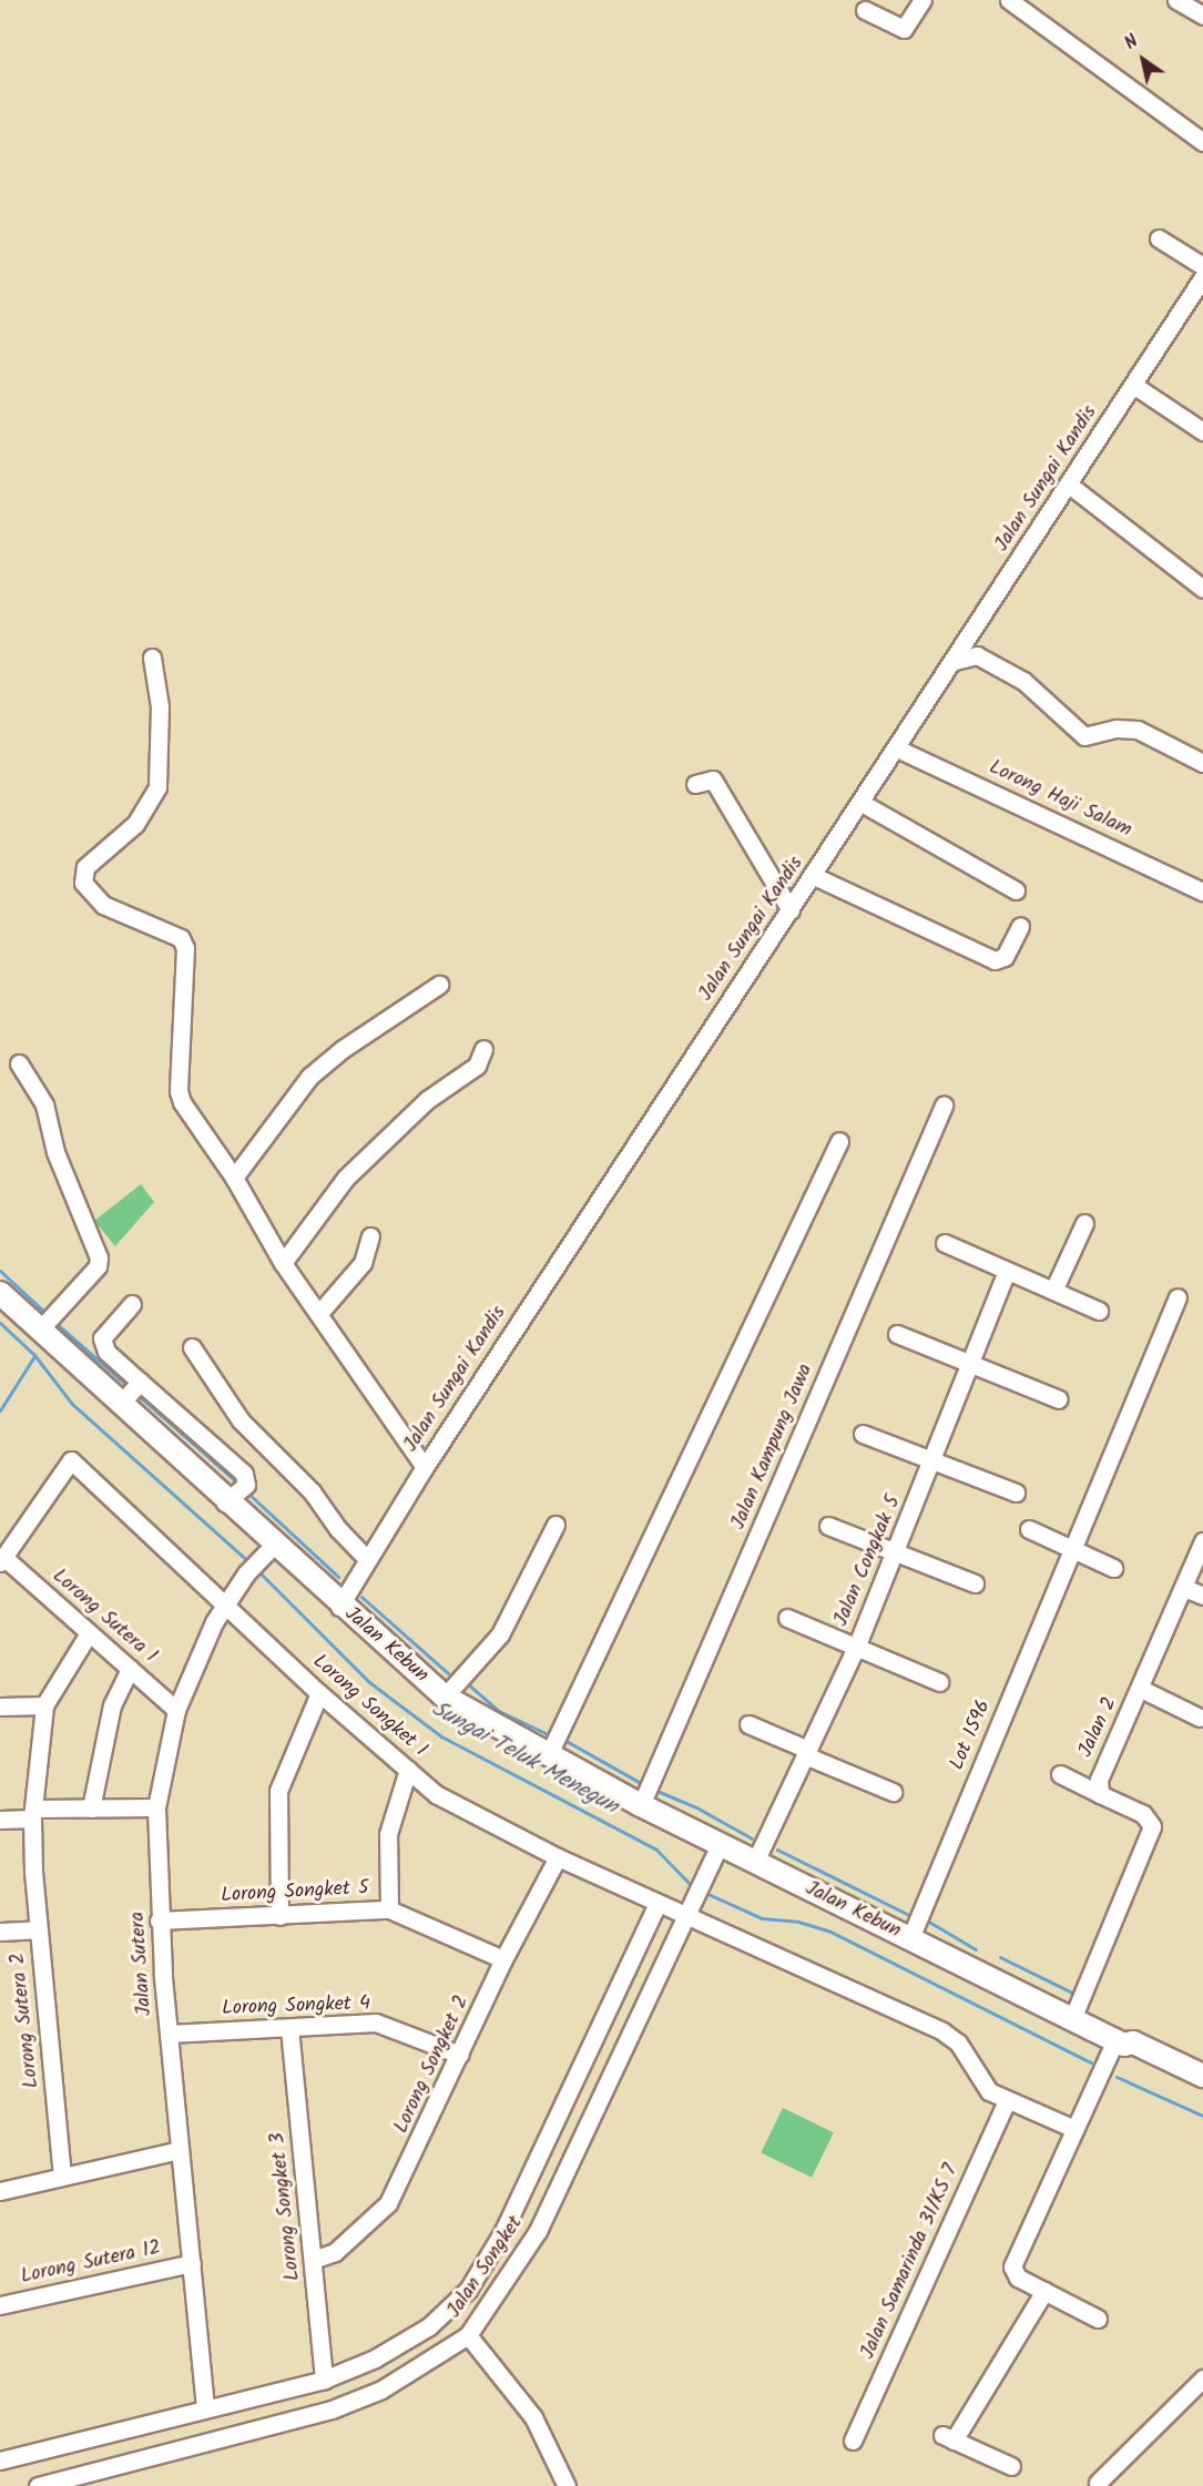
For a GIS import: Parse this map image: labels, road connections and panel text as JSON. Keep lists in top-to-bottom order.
{
  "streets": {
    "main road": ["Jalan Kebun"],
    "street": [
      "Jalan Sungai Kandis",
      "Lorong Haji Salam",
      "Jalan Kampung Jawa",
      "Jalan Congkak 5",
      "Lorong Sutera 1",
      "Lorong Songket 1",
      "Jalan 2",
      "Lot 1596",
      "Lorong Songket 5",
      "Jalan Sutera",
      "Lorong Songket 4",
      "Lorong Sutera 2",
      "Lorong Songket 2",
      "Lorong Songket 3",
      "Jalan Samarinda 31/KS 7",
      "Lorong Sutera 12",
      "Jalan Songket"
    ]
  },
  "crossings": [
    ["Jalan Sungai Kandis", "Lorong Haji Salam"],
    ["Jalan Sungai Kandis", "Jalan Kebun"],
    ["Jalan Kampung Jawa", "Jalan Kebun"],
    ["Jalan Congkak 5", "Jalan Kebun"],
    ["Lorong Sutera 1", "Lorong Songket 1"],
    ["Lorong Sutera 1", "Jalan Sutera"],
    ["Lorong Sutera 1", "Lorong Sutera 2"],
    ["Jalan Kebun", "Lot 1596"],
    ["Jalan Kebun", "Jalan Sutera"],
    ["Jalan Kebun", "Jalan Songket"],
    ["Lorong Songket 1", "Jalan Sutera"],
    ["Lorong Songket 1", "Lorong Songket 2"],
    ["Lorong Songket 1", "Jalan Samarinda 31/KS 7"],
    ["Lorong Songket 1", "Jalan Songket"],
    ["Lorong Songket 5", "Jalan Sutera"],
    ["Lorong Songket 5", "Lorong Songket 2"],
    ["Jalan Sutera", "Lorong Songket 4"],
    ["Jalan Sutera", "Lorong Sutera 12"],
    ["Jalan Sutera", "Jalan Songket"],
    ["Lorong Songket 4", "Lorong Songket 2"],
    ["Lorong Songket 4", "Lorong Songket 3"],
    ["Lorong Songket 2", "Lorong Songket 3"],
    ["Lorong Songket 3", "Jalan Songket"]
  ],
  "water": ["Sungai Teluk Menegun"],
  "north": "top left"
}
